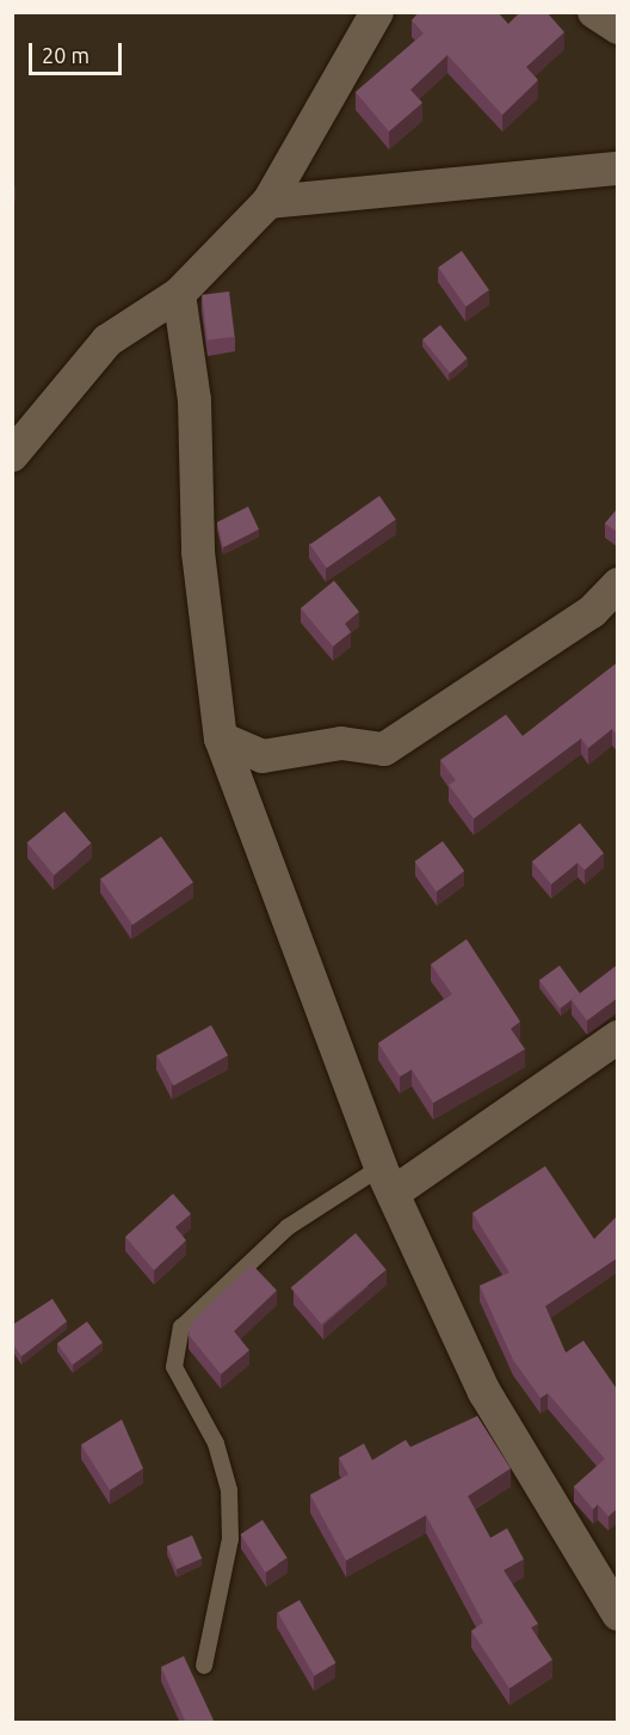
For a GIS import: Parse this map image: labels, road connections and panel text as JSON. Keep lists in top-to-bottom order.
{
  "scale_bar": "20 m"
}
